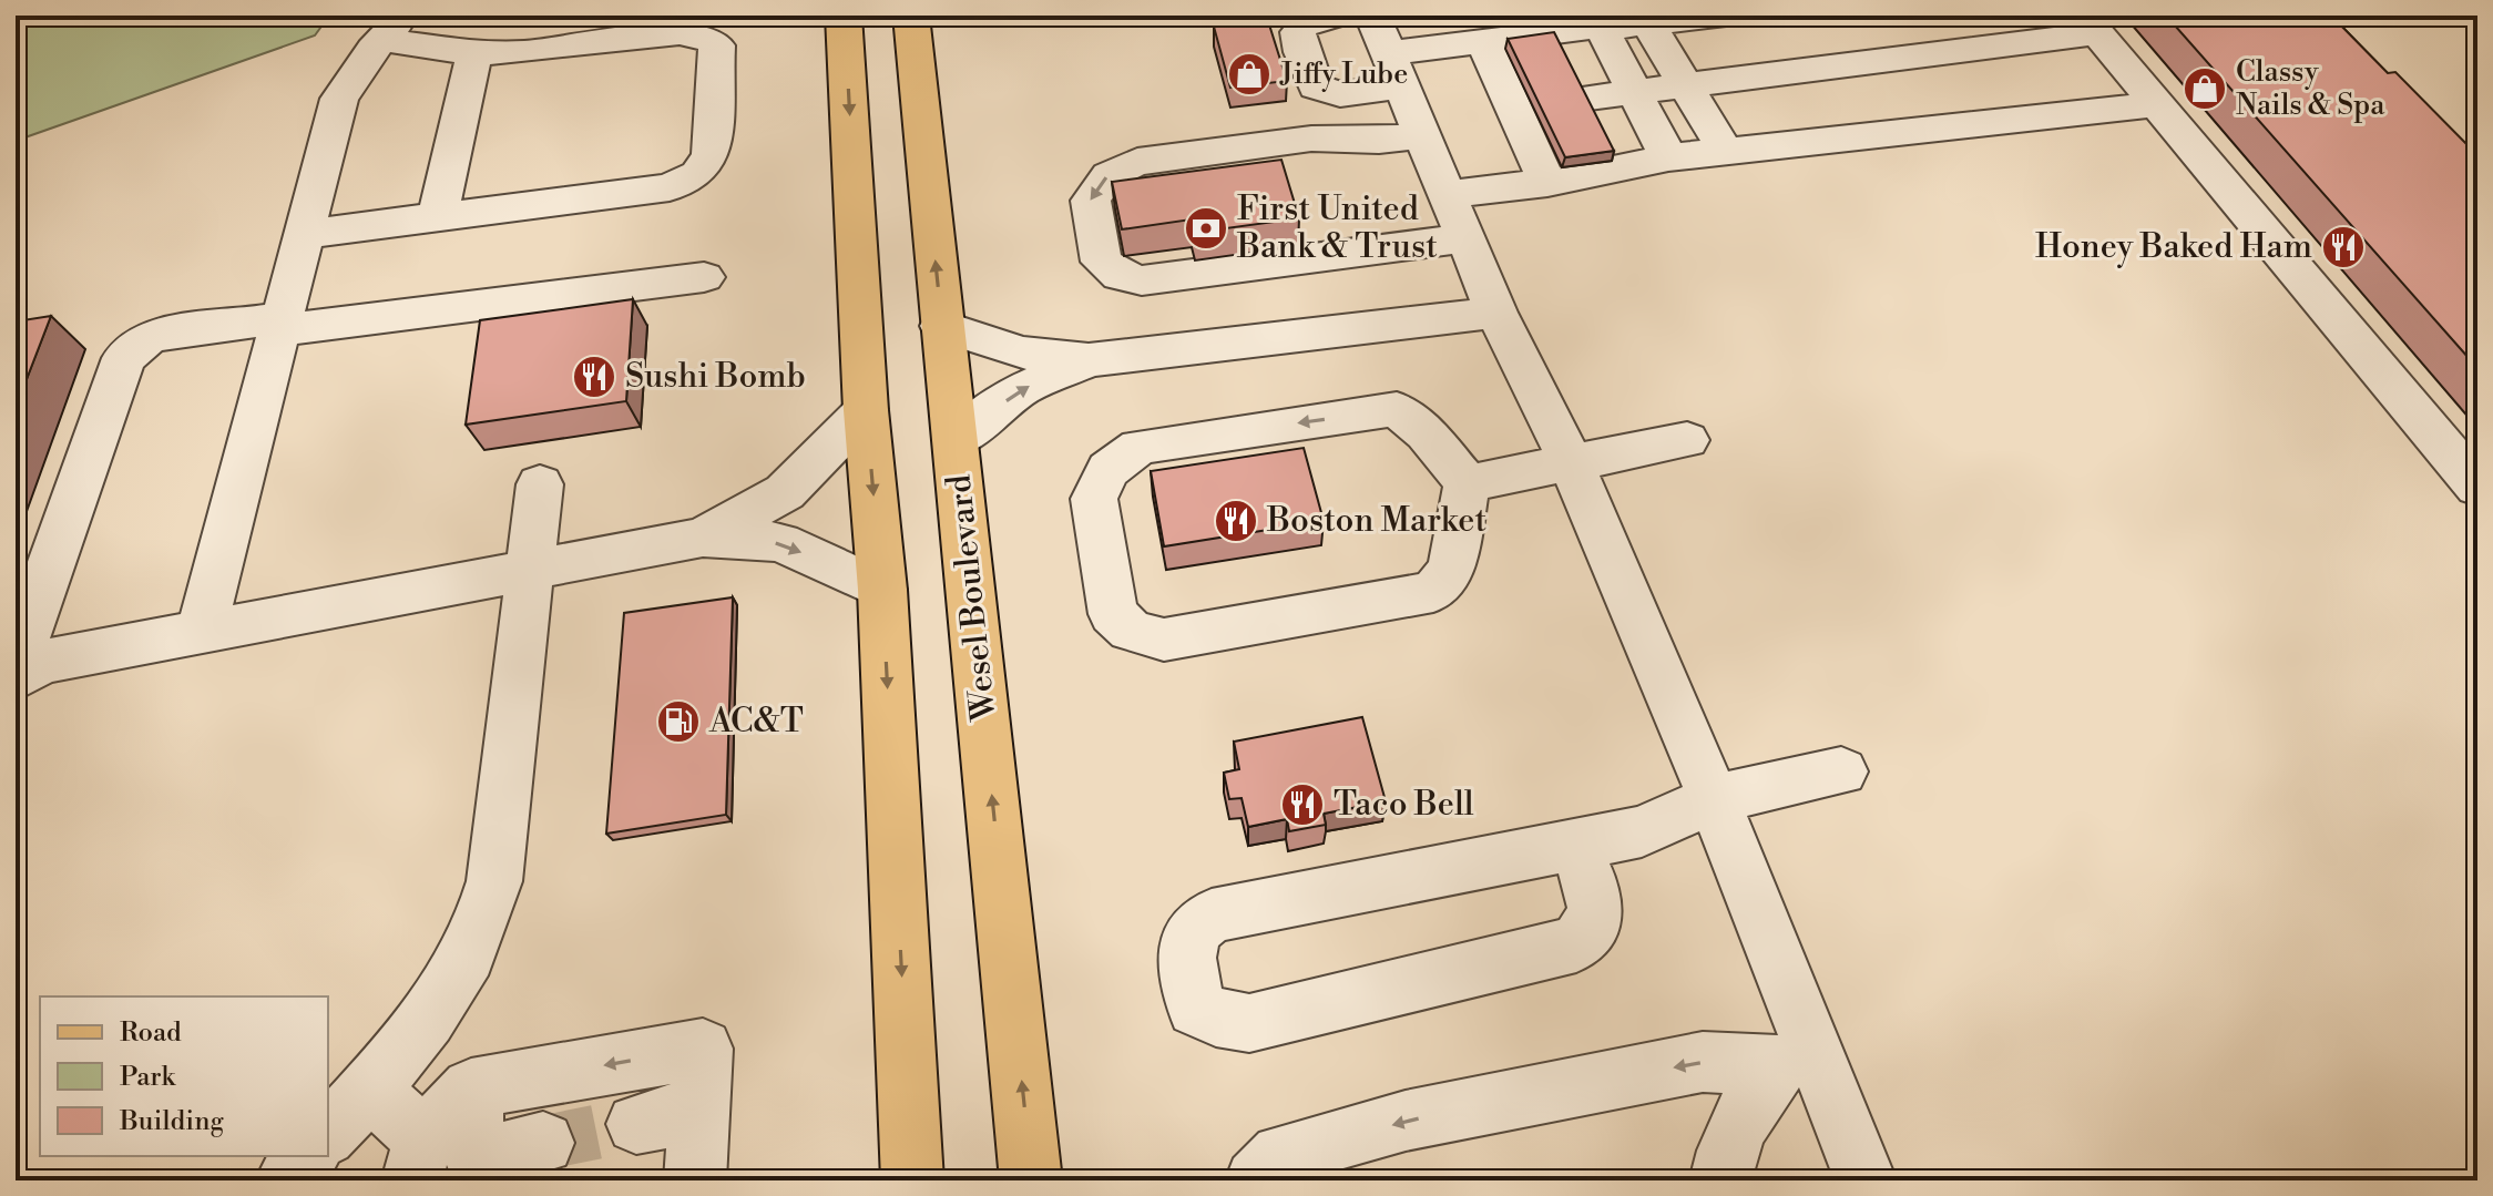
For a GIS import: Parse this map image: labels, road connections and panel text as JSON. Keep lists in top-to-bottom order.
{
  "streets": {
    "main road": ["Wesel Boulevard"]
  },
  "places": {
    "shop": ["Jiffy Lube", "Classy Nails & Spa"],
    "bank": ["First United Bank & Trust"],
    "restaurant": [
      "Honey Baked Ham",
      "Sushi Bomb",
      "Boston Market",
      "Taco Bell"
    ],
    "fuel station": ["AC&T"]
  },
  "legend": ["Road", "Park", "Building"]
}
